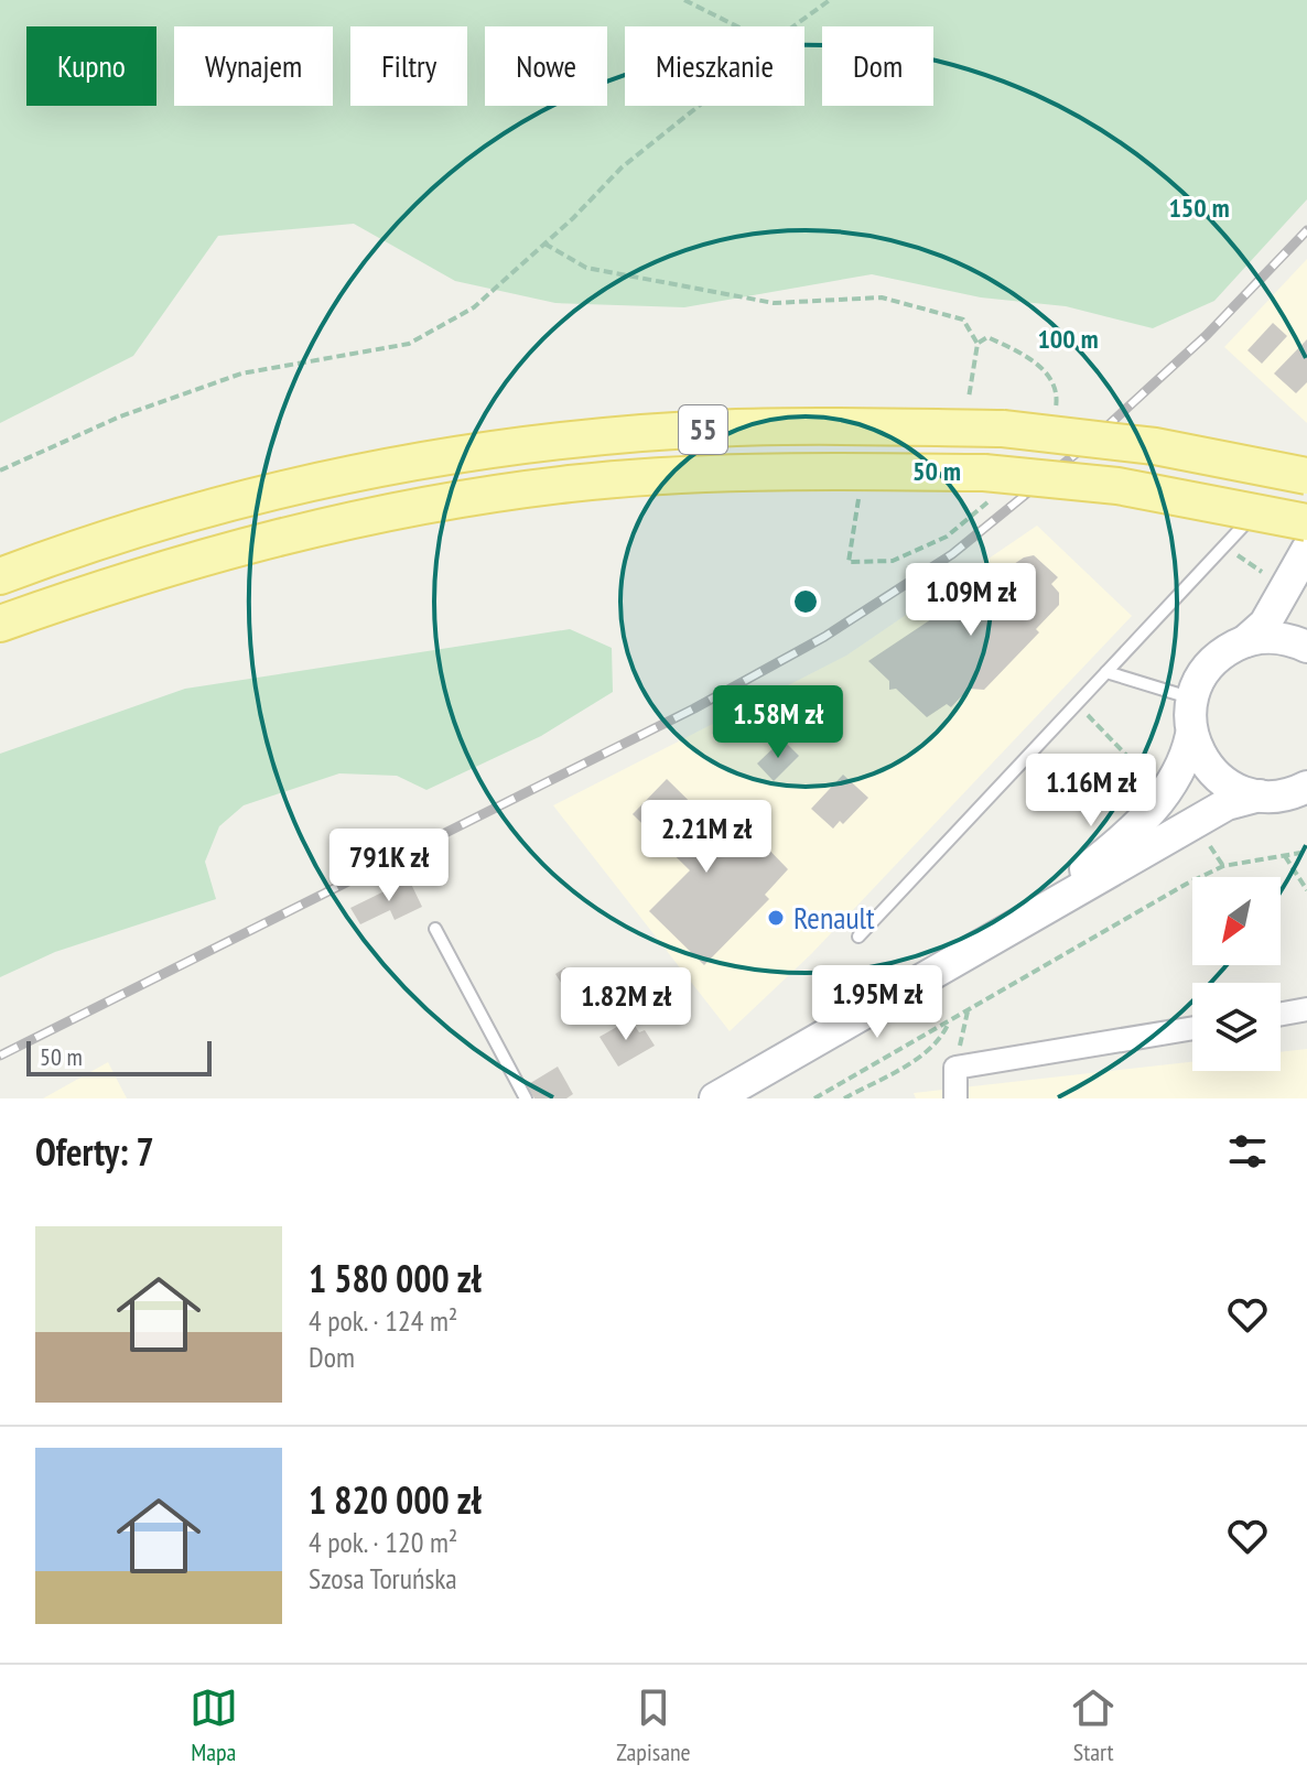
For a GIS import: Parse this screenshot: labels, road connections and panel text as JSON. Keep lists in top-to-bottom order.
{
  "streets": {
    "main road": ["55"]
  },
  "places": ["Renault"],
  "scale_bar": "50 m",
  "north": "bottom left",
  "page": {
    "chip": [
      "Kupno",
      "Wynajem",
      "Filtry",
      "Nowe",
      "Mieszkanie",
      "Dom"
    ],
    "price": [
      "1.09M zł",
      "1.58M zł",
      "1.16M zł",
      "2.21M zł",
      "791K zł",
      "1.95M zł",
      "1.82M zł"
    ],
    "scale": "50 m",
    "heading": "Oferty: 7",
    "list": [
      {
        "name": "1 580 000 zł",
        "note": "4 pok. · 124 m² · Dom"
      },
      {
        "name": "1 820 000 zł",
        "note": "4 pok. · 120 m² · Szosa Toruńska"
      }
    ],
    "tabs": ["Mapa", "Zapisane", "Start"]
  },
  "rings": ["150 m", "100 m", "50 m"]
}
